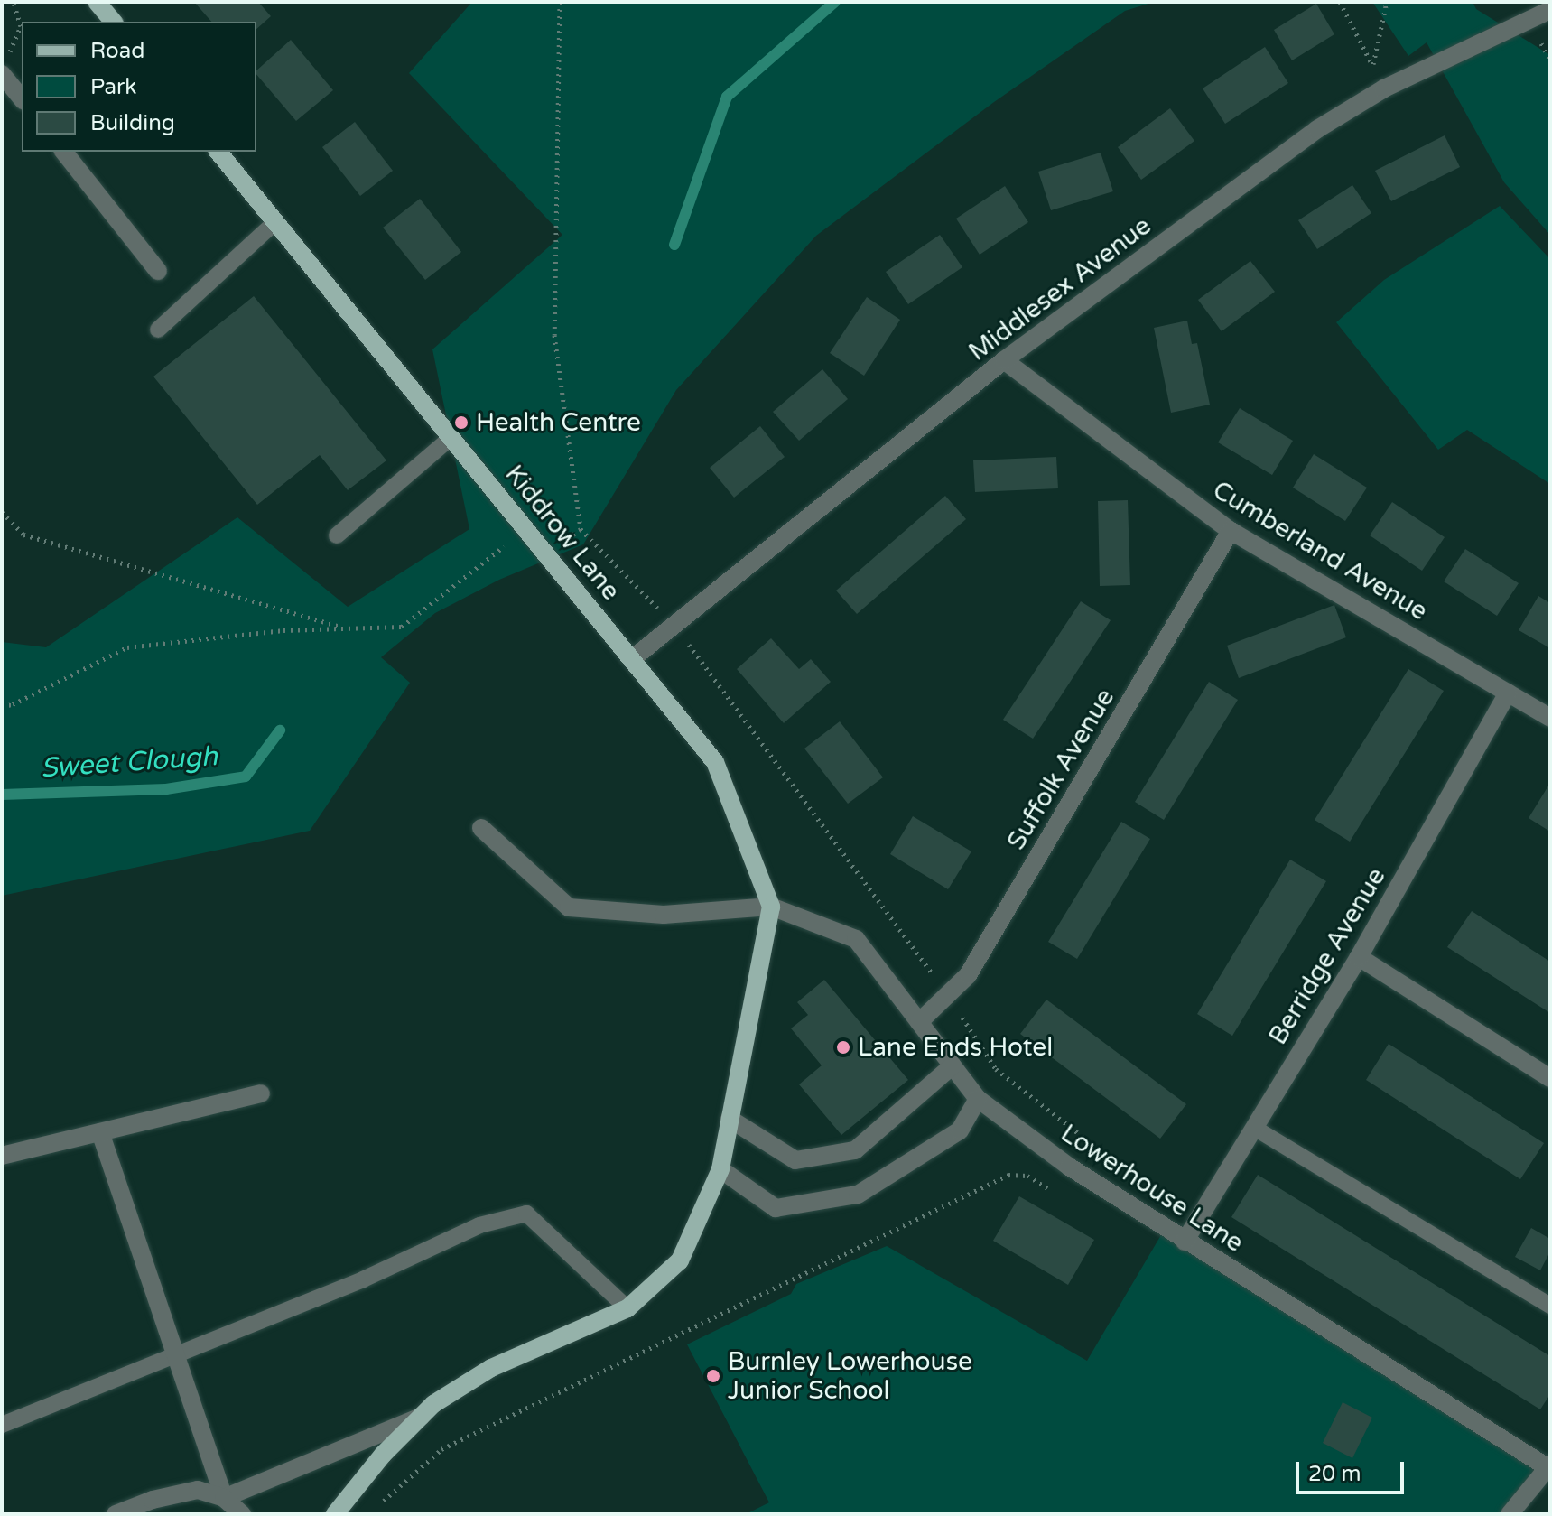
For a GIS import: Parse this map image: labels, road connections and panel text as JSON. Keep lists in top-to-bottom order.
{
  "streets": {
    "main road": ["Kiddrow Lane"],
    "street": [
      "Middlesex Avenue",
      "Cumberland Avenue",
      "Suffolk Avenue",
      "Berridge Avenue",
      "Lowerhouse Lane"
    ]
  },
  "crossings": [
    ["Middlesex Avenue", "Kiddrow Lane"],
    ["Middlesex Avenue", "Cumberland Avenue"],
    ["Kiddrow Lane", "Lowerhouse Lane"],
    ["Cumberland Avenue", "Suffolk Avenue"],
    ["Cumberland Avenue", "Berridge Avenue"],
    ["Suffolk Avenue", "Lowerhouse Lane"],
    ["Berridge Avenue", "Lowerhouse Lane"]
  ],
  "water": ["Sweet Clough"],
  "places": ["Health Centre", "Lane Ends Hotel", "Burnley Lowerhouse Junior School"],
  "legend": ["Road", "Park", "Building"],
  "scale_bar": "20 m"
}
